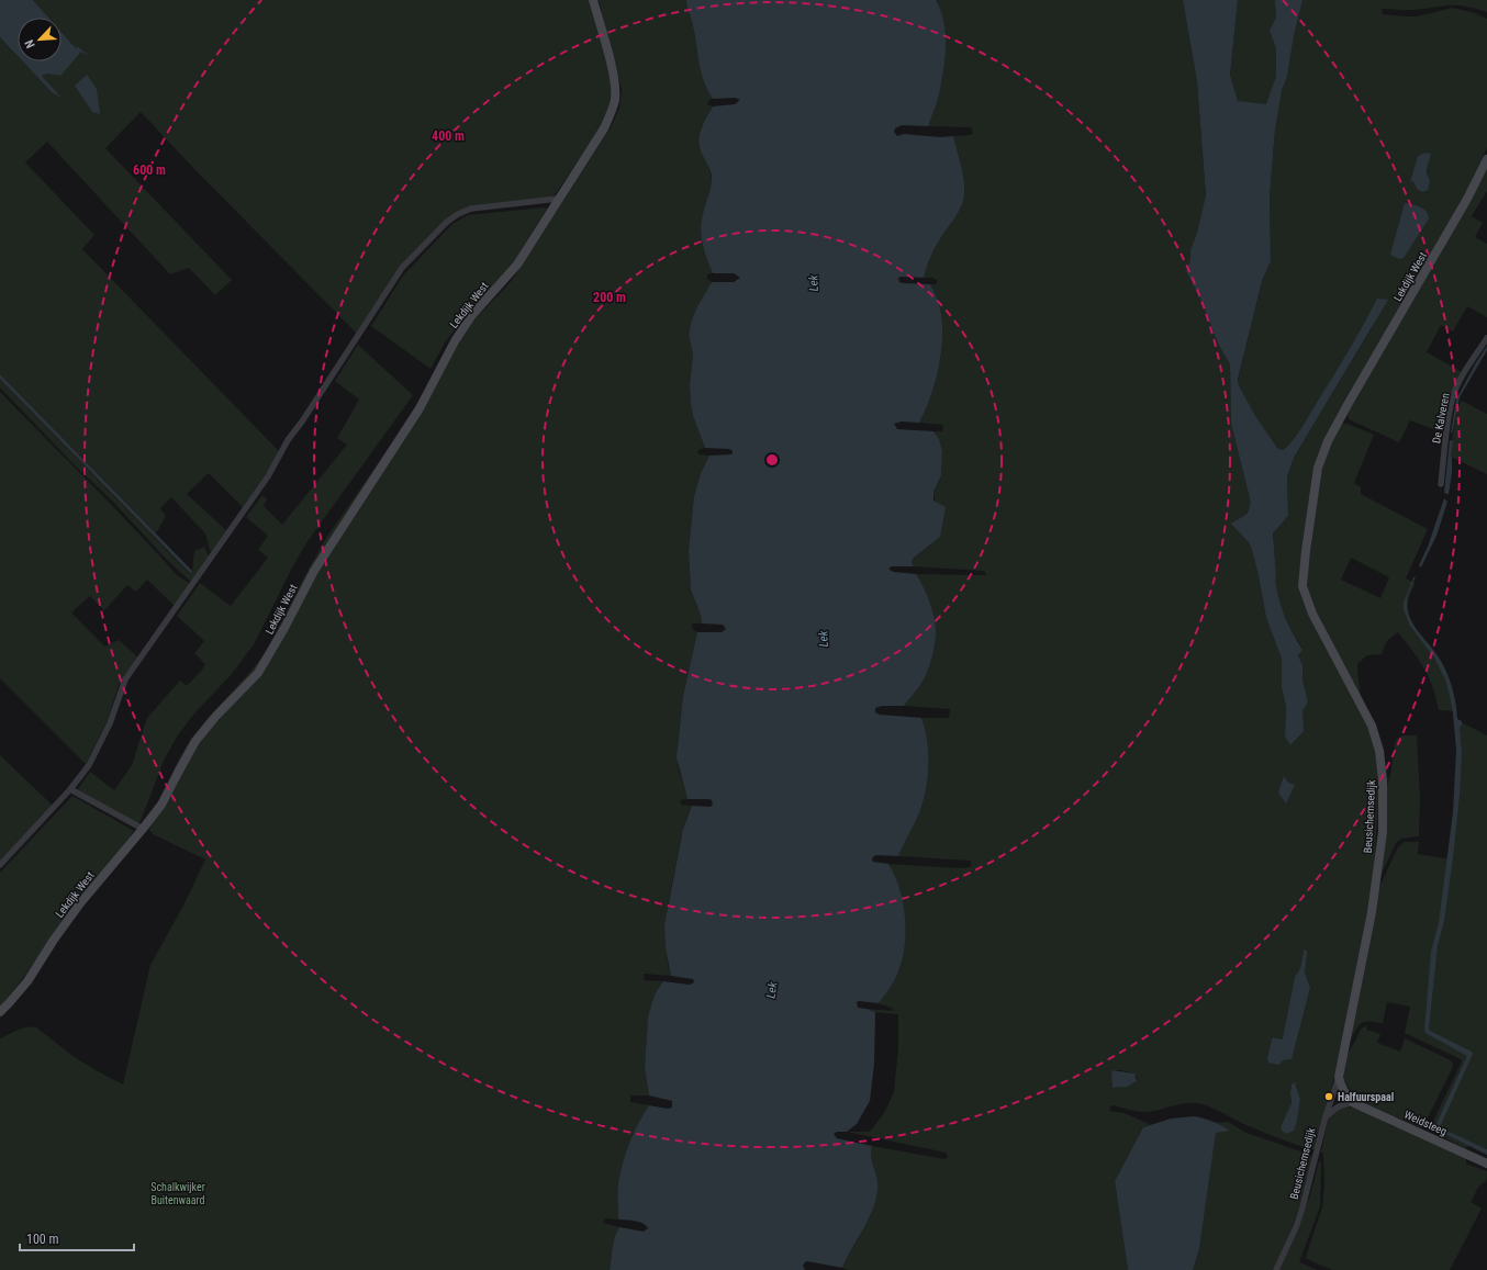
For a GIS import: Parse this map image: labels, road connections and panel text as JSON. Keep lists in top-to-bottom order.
{
  "streets": {
    "street": [
      "Lekdijk West",
      "De Kalveren",
      "Beusichemsedijk",
      "Weidsteeg"
    ]
  },
  "crossings": [
    ["Lekdijk West", "Beusichemsedijk"]
  ],
  "water": ["Lek"],
  "parks": ["Schalkwijker Buitenwaard"],
  "places": ["Halfuurspaal"],
  "scale_bar": "100 m",
  "north": "bottom left",
  "rings": ["400 m", "600 m", "200 m"]
}
